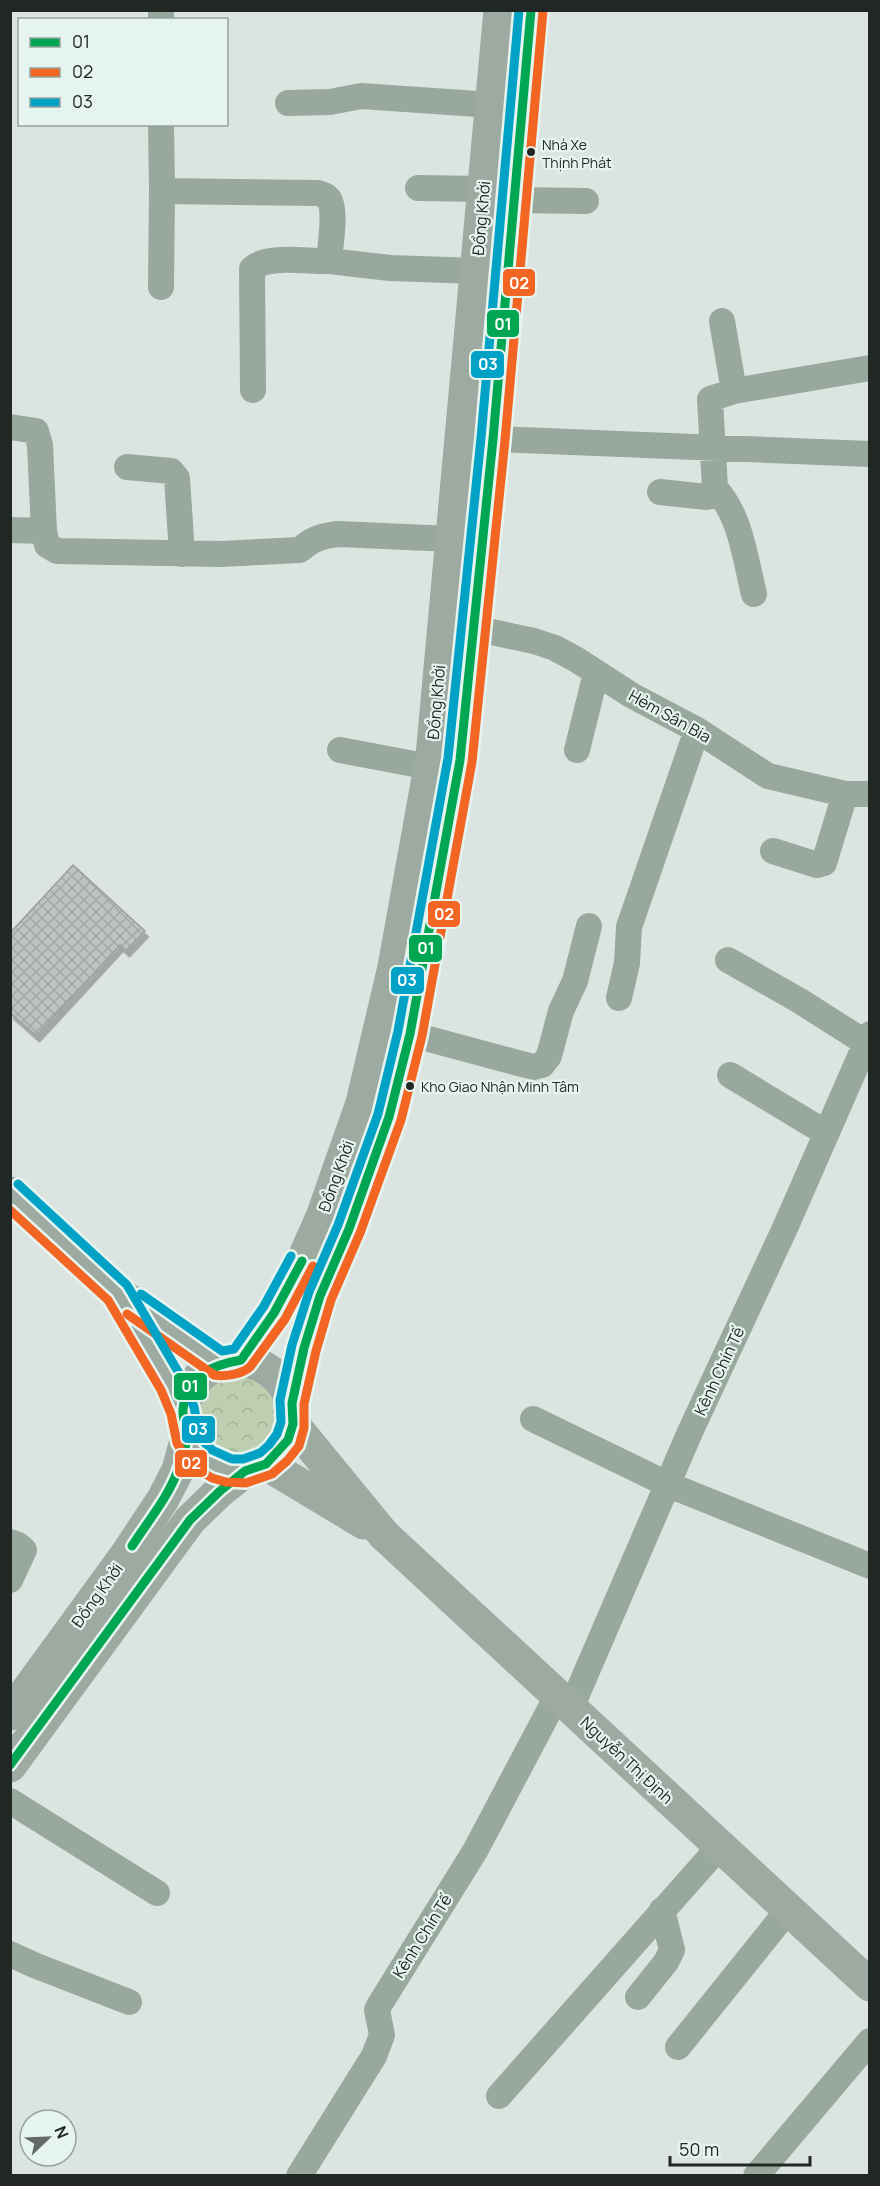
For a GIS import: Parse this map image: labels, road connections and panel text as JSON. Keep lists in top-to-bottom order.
{
  "streets": {
    "main road": ["Đồng Khởi", "Nguyễn Thị Định"],
    "street": ["Hẻm Sân Bia", "Kênh Chín Tế"]
  },
  "crossings": [
    ["Đồng Khởi", "Hẻm Sân Bia"],
    ["Đồng Khởi", "Nguyễn Thị Định"],
    ["Kênh Chín Tế", "Nguyễn Thị Định"]
  ],
  "places": ["Nhà Xe Thịnh Phát", "Kho Giao Nhận Minh Tâm"],
  "lines": ["transit line 01", "transit line 03", "transit line 02"],
  "legend": ["01", "02", "03"],
  "scale_bar": "50 m",
  "north": "top right"
}
